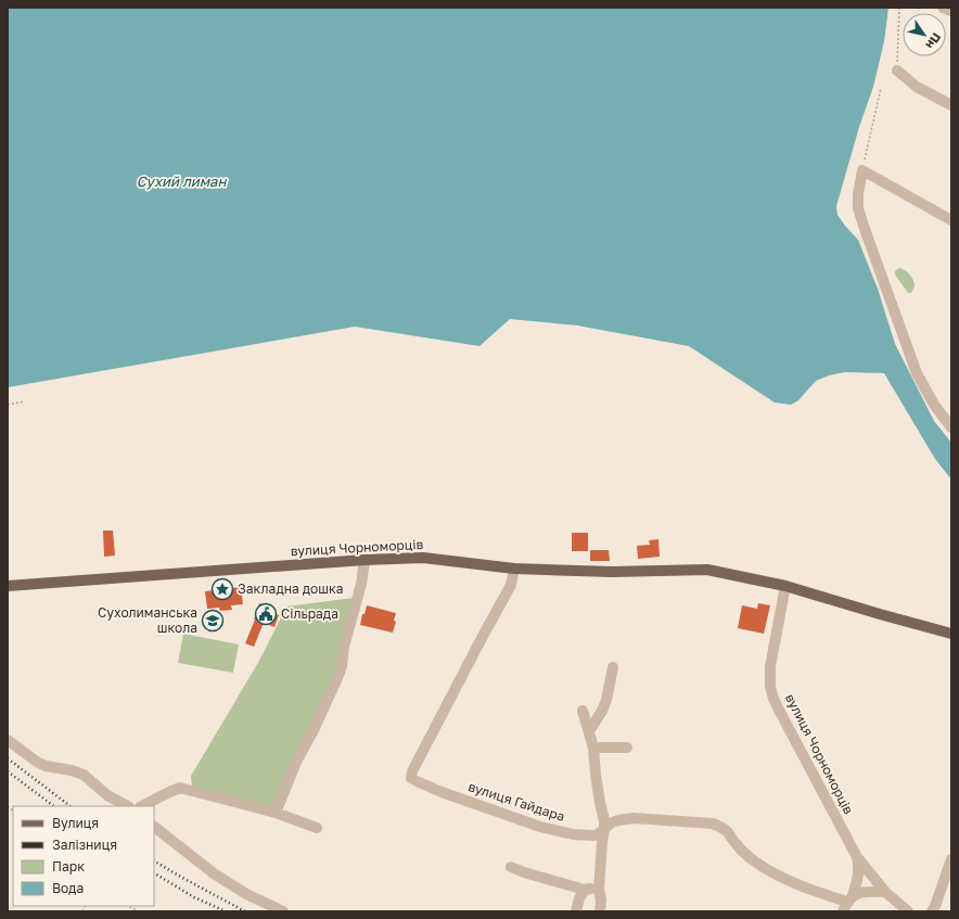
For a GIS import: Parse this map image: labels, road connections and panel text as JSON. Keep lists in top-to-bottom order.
{
  "streets": {
    "main road": ["вулиця Чорноморців"],
    "street": ["вулиця Гайдара"]
  },
  "crossings": [
    ["вулиця Чорноморців", "вулиця Гайдара"]
  ],
  "water": ["Сухий лиман"],
  "places": {
    "place": ["Закладна дошка"],
    "public building": ["Сільрада"],
    "school or university": ["Сухолиманська школа"]
  },
  "legend": [
    "Вулиця",
    "Залізниця",
    "Парк",
    "Вода"
  ],
  "north": "bottom right"
}
